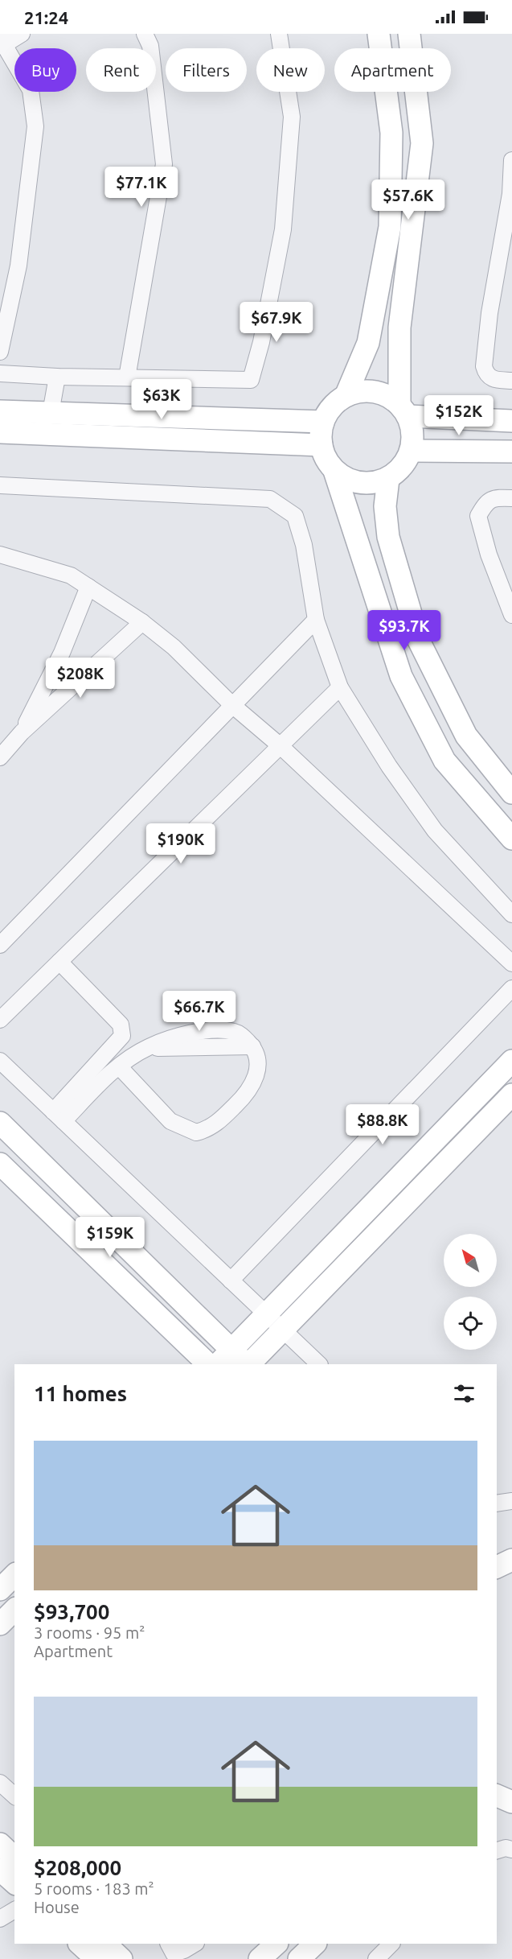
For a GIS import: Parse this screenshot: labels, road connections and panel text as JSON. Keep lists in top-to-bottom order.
{
  "north": "top left",
  "page": {
    "status": "21:24",
    "chip": [
      "Buy",
      "Rent",
      "Filters",
      "New",
      "Apartment"
    ],
    "price": [
      "$77.1K",
      "$57.6K",
      "$67.9K",
      "$63K",
      "$152K",
      "$93.7K",
      "$208K",
      "$190K",
      "$66.7K",
      "$88.8K",
      "$159K"
    ],
    "heading": "11 homes",
    "list": [
      {
        "name": "$93,700",
        "note": "3 rooms · 95 m² · Apartment"
      },
      {
        "name": "$208,000",
        "note": "5 rooms · 183 m² · House"
      }
    ]
  }
}
